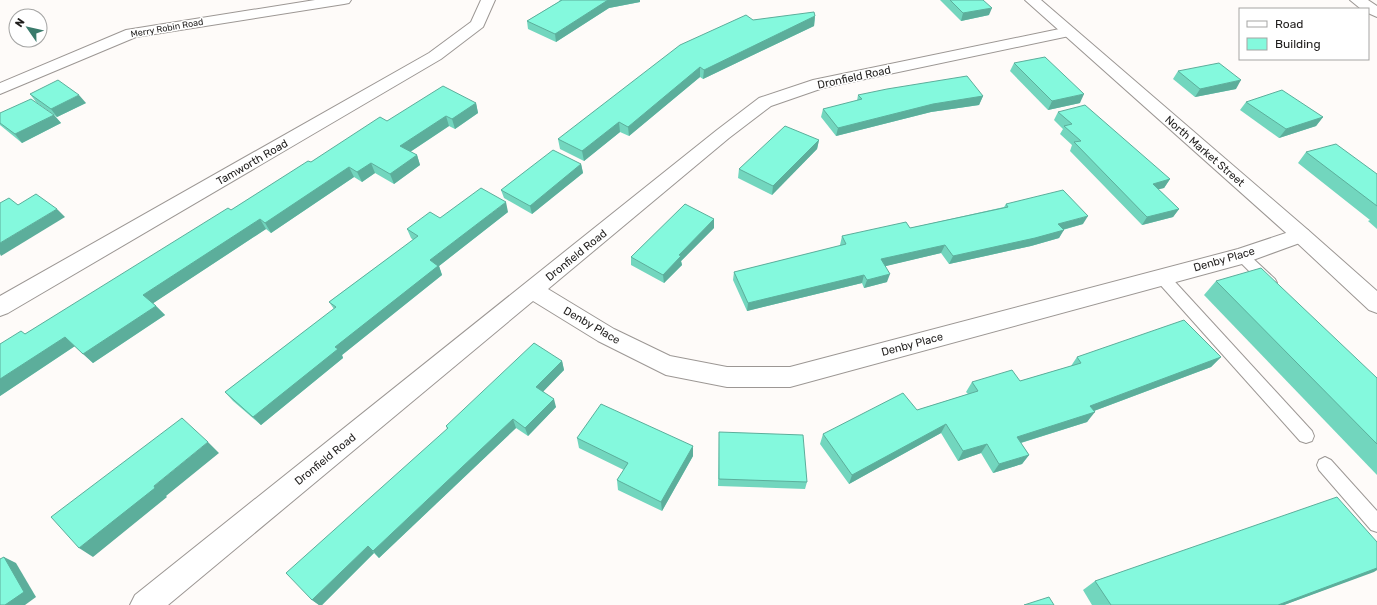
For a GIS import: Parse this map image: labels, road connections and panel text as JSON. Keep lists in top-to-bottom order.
{
  "streets": {
    "street": [
      "Merry Robin Road",
      "Dronfield Road",
      "North Market Street",
      "Tamworth Road",
      "Denby Place"
    ]
  },
  "crossings": [
    ["Dronfield Road", "North Market Street"],
    ["Dronfield Road", "Denby Place"],
    ["North Market Street", "Denby Place"]
  ],
  "legend": ["Road", "Building"],
  "north": "top left"
}
